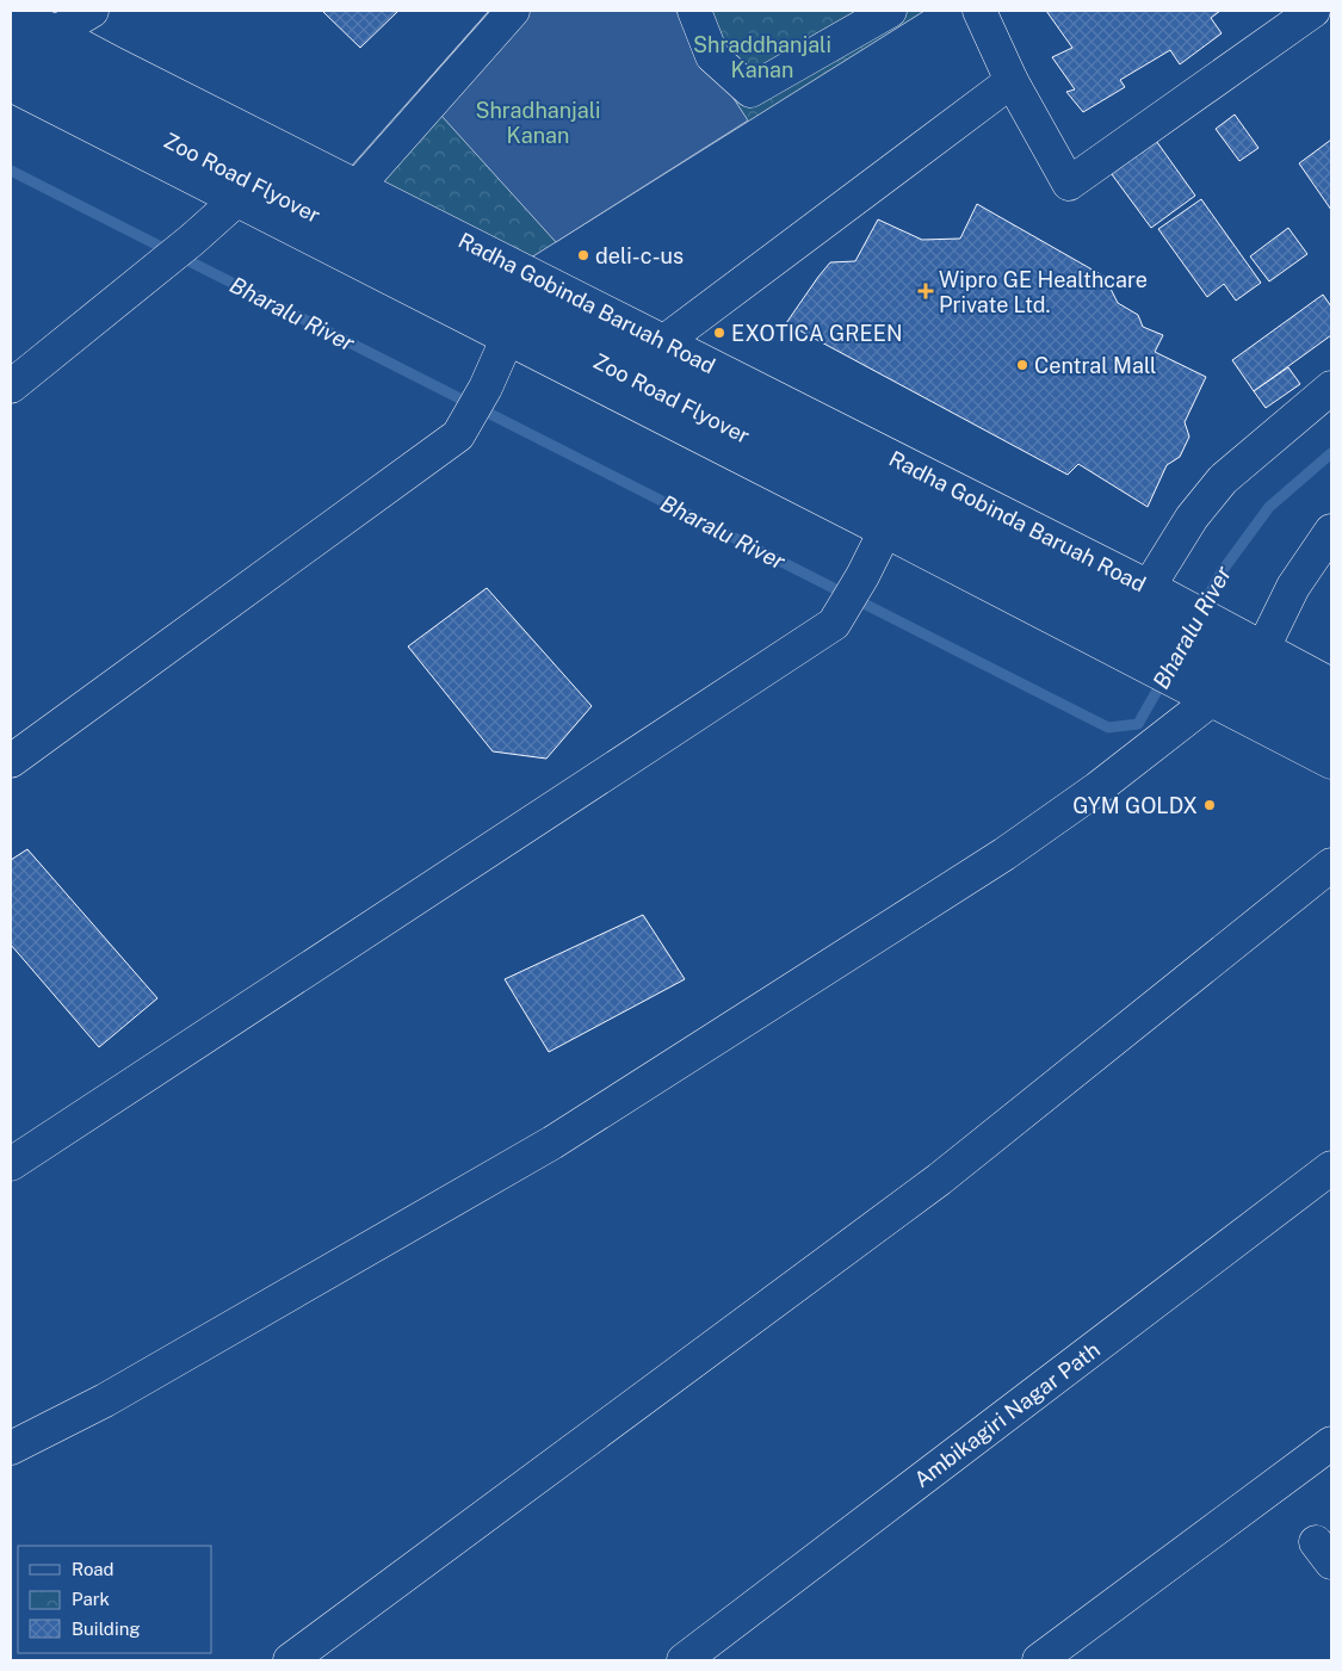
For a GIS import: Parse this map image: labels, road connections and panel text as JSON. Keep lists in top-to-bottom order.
{
  "streets": {
    "street": ["Zoo Road Flyover", "Radha Gobinda Baruah Road", "Ambikagiri Nagar Path"]
  },
  "water": ["Bharalu River"],
  "parks": ["Shraddhanjali Kanan", "Shradhanjali Kanan"],
  "places": {
    "other": [
      "deli-c-us",
      "EXOTICA GREEN",
      "Central Mall",
      "GYM GOLDX"
    ],
    "health": ["Wipro GE Healthcare Private Ltd."]
  },
  "legend": ["Road", "Park", "Building"]
}
